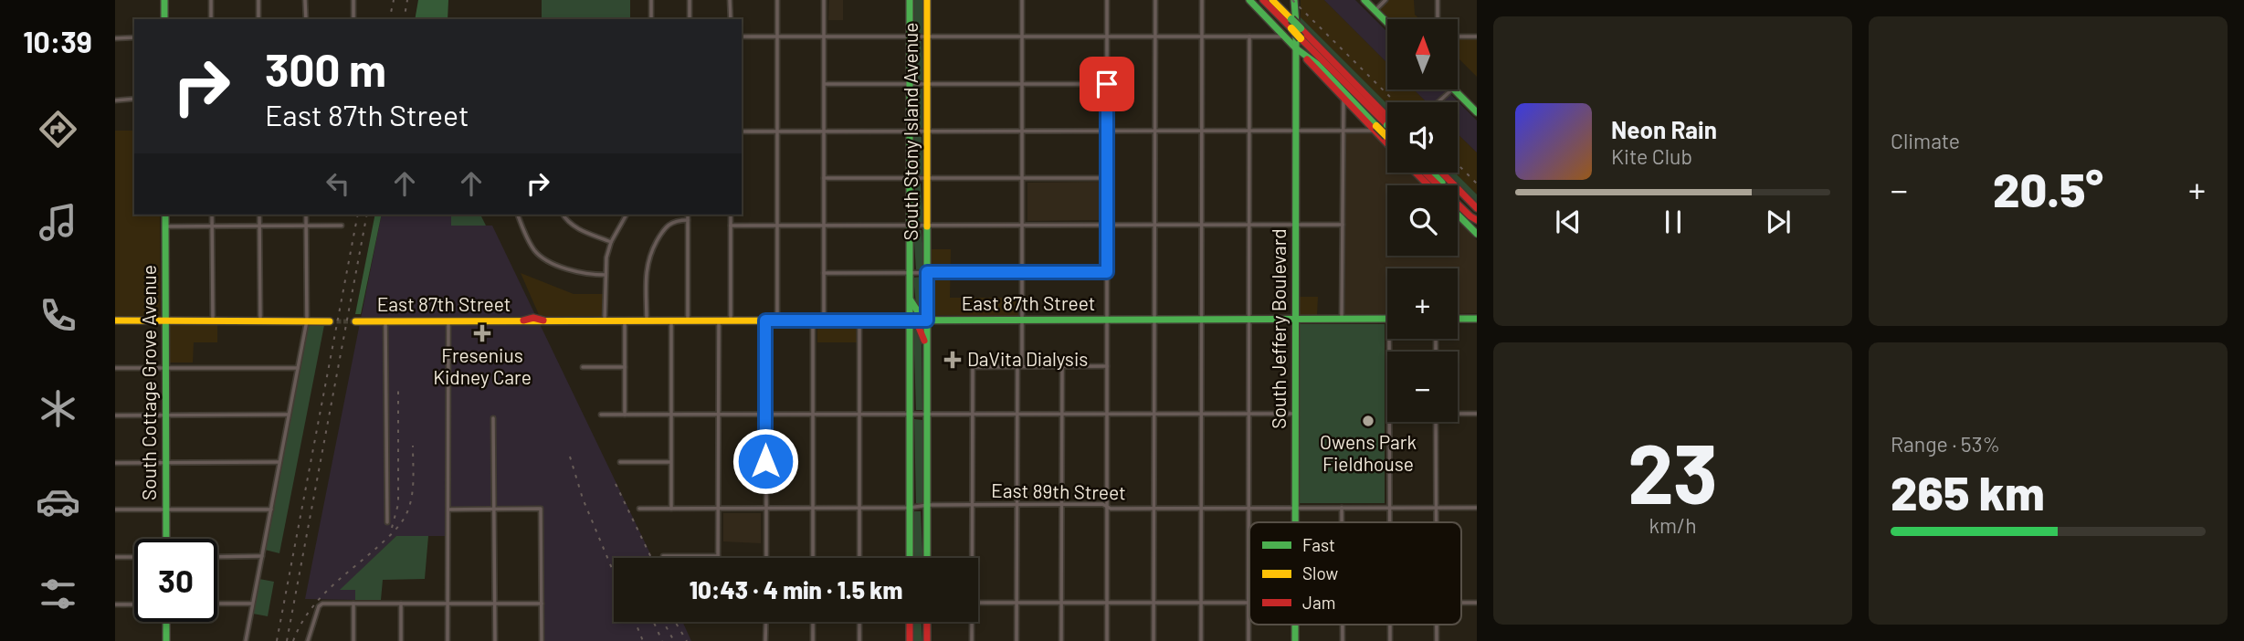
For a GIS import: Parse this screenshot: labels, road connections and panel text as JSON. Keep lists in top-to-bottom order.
{
  "streets": {
    "main road": [
      "South Stony Island Avenue",
      "East 87th Street",
      "South Jeffery Boulevard",
      "South Cottage Grove Avenue"
    ],
    "street": ["East 89th Street"]
  },
  "crossings": [
    ["South Stony Island Avenue", "East 87th Street"],
    ["South Stony Island Avenue", "East 89th Street"],
    ["East 87th Street", "South Jeffery Boulevard"],
    ["South Jeffery Boulevard", "East 89th Street"]
  ],
  "places": {
    "health": ["Fresenius Kidney Care", "DaVita Dialysis"],
    "other": ["Owens Park Fieldhouse"]
  },
  "legend": ["Fast", "Slow", "Jam"],
  "north": "top",
  "page": {
    "tabs": "10:39",
    "tile": [
      "Climate",
      ["23", "km/h"],
      ["Range · 53%", "265 km"]
    ],
    "map_buttons": ["+", "−"],
    "turn": ["300 m", "East 87th Street"],
    "song": ["Neon Rain", "Kite Club"],
    "heat": ["−", "20.5°", "+"],
    "limit": "30",
    "trip": "10:43 · 4 min · 1.5 km"
  }
}
